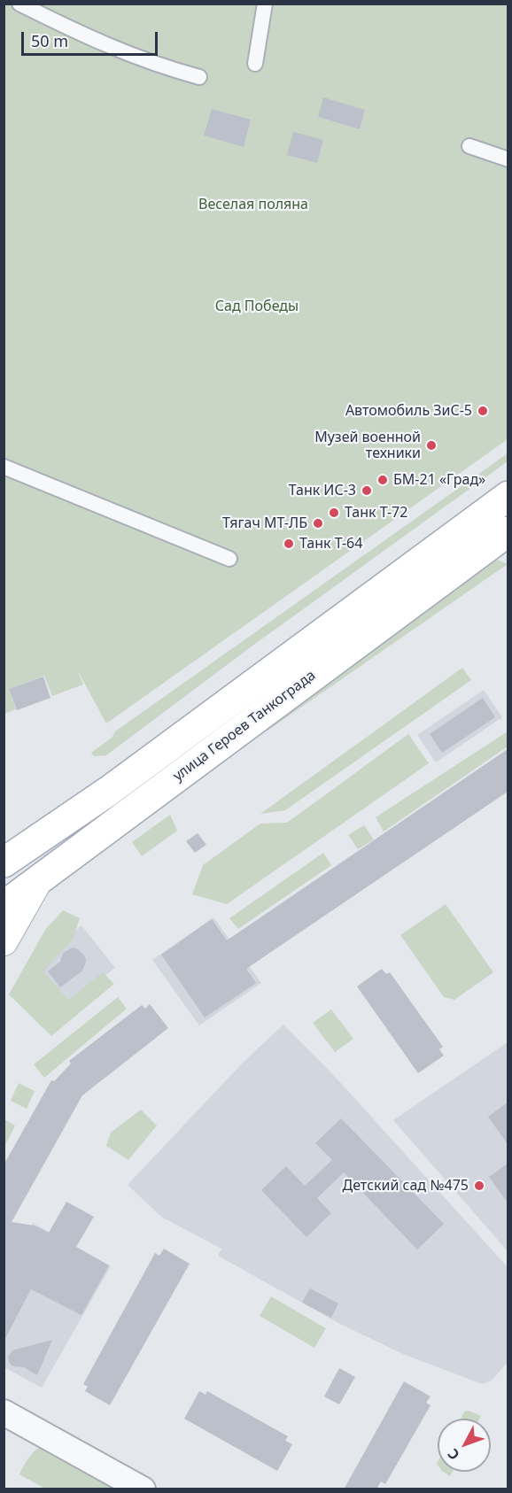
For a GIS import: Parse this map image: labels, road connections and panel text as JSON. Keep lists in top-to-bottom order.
{
  "streets": {
    "main road": ["улица Героев Танкограда"]
  },
  "parks": ["Веселая поляна", "Сад Победы"],
  "places": [
    "Автомобиль ЗиС-5",
    "Музей военной техники",
    "БМ-21 «Град»",
    "Танк ИС-3",
    "Танк Т-72",
    "Тягач МТ-ЛБ",
    "Танк Т-64",
    "Детский сад №475"
  ],
  "scale_bar": "50 m",
  "north": "bottom left"
}
